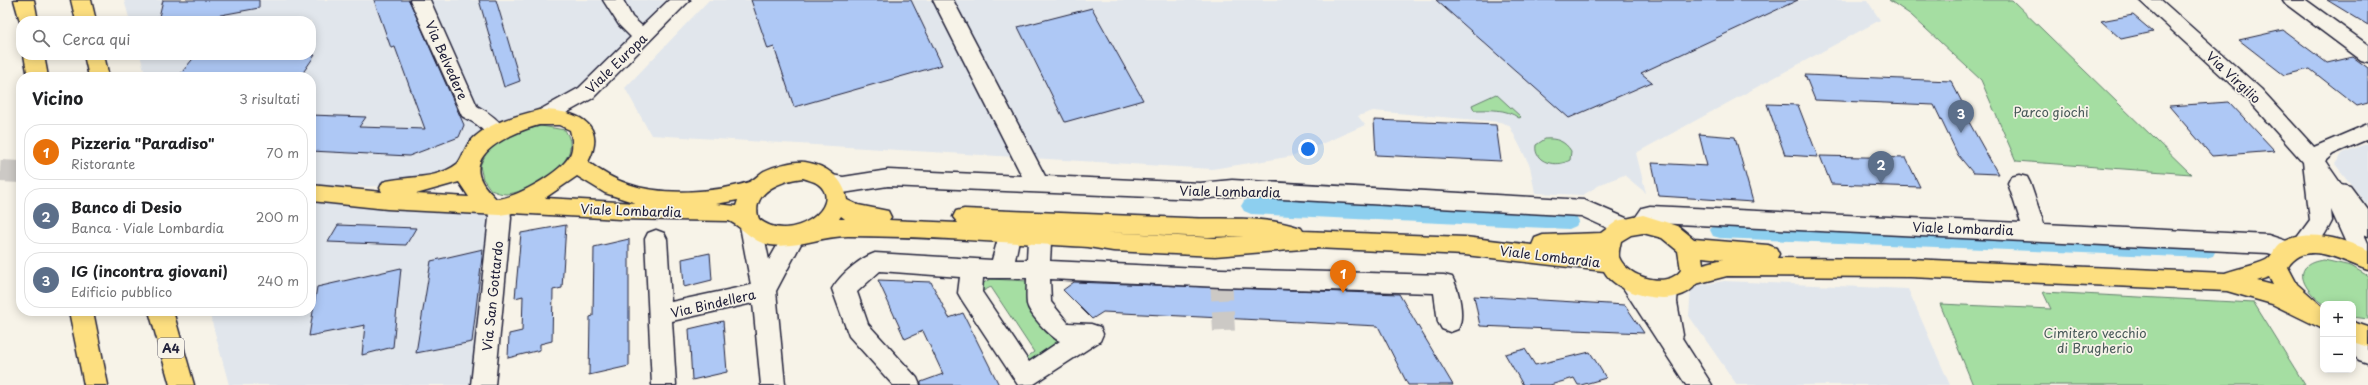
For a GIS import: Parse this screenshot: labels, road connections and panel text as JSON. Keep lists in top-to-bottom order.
{
  "streets": {
    "main road": ["Viale Lombardia", "A4"],
    "street": [
      "Via Belvedere",
      "Viale Europa",
      "Via Virgilio",
      "Via San Gottardo",
      "Via Bindellera"
    ]
  },
  "crossings": [
    ["Via Belvedere", "Viale Europa"],
    ["Via Belvedere", "Viale Lombardia"],
    ["Via Belvedere", "Via San Gottardo"],
    ["Viale Europa", "Viale Lombardia"],
    ["Viale Europa", "Via San Gottardo"],
    ["Viale Lombardia", "Via San Gottardo"],
    ["Viale Lombardia", "Via Bindellera"]
  ],
  "parks": ["Parco giochi", "Cimitero vecchio di Brugherio"],
  "page": {
    "search": "Cerca qui",
    "heading": ["Vicino", "3 risultati"],
    "pins": ["3", "2", "1"],
    "list": [
      {
        "mark": "1",
        "name": "Pizzeria \"Paradiso\"",
        "note": "Ristorante",
        "value": "70 m"
      },
      {
        "mark": "2",
        "name": "Banco di Desio",
        "note": "Banca · Viale Lombardia",
        "value": "200 m"
      },
      {
        "mark": "3",
        "name": "IG (incontra giovani)",
        "note": "Edificio pubblico",
        "value": "240 m"
      }
    ],
    "map_buttons": ["+", "−"]
  }
}
